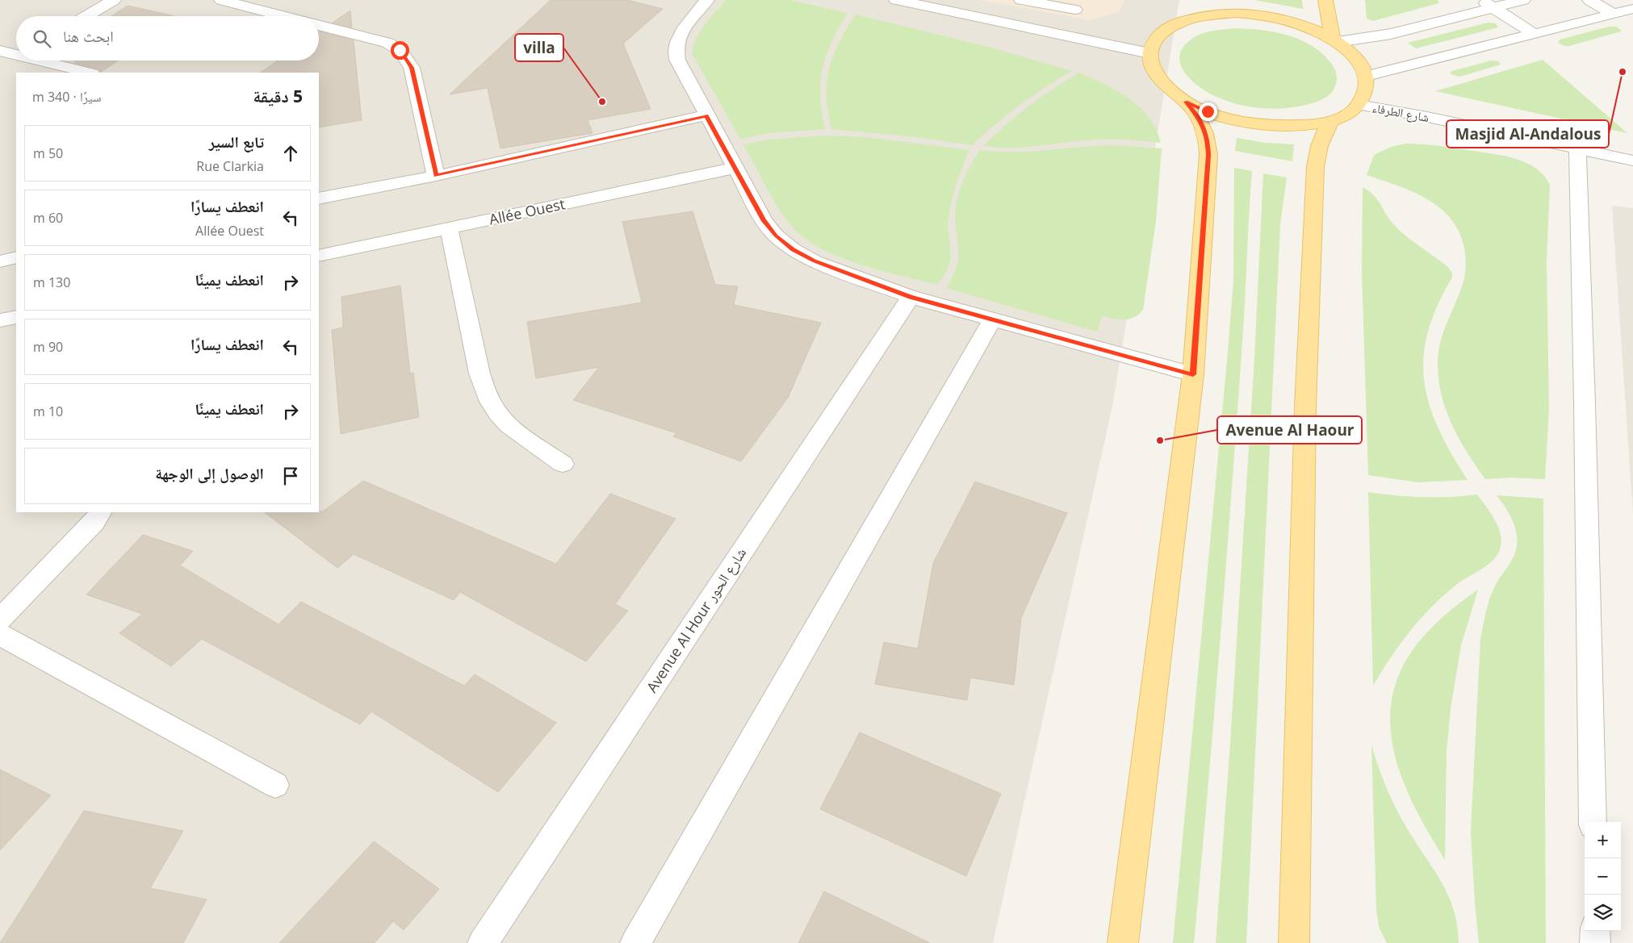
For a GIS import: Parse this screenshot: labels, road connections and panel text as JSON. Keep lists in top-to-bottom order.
{
  "streets": {
    "street": ["شارع الطرفاء", "Allée Ouest", "Avenue Al Hour شارع الحور"]
  },
  "places": ["Masjid Al-Andalous", "villa", "Avenue Al Haour"],
  "page": {
    "search": "ابحث هنا",
    "heading": ["5 دقيقة", "سيرًا · 340 m"],
    "list": [
      ["تابع السير", "Rue Clarkia", "50 m"],
      ["انعطف يسارًا", "Allée Ouest", "60 m"],
      ["انعطف يمينًا", "130 m"],
      ["انعطف يسارًا", "90 m"],
      ["انعطف يمينًا", "10 m"],
      "الوصول إلى الوجهة"
    ],
    "map_buttons": ["+", "−"]
  }
}
